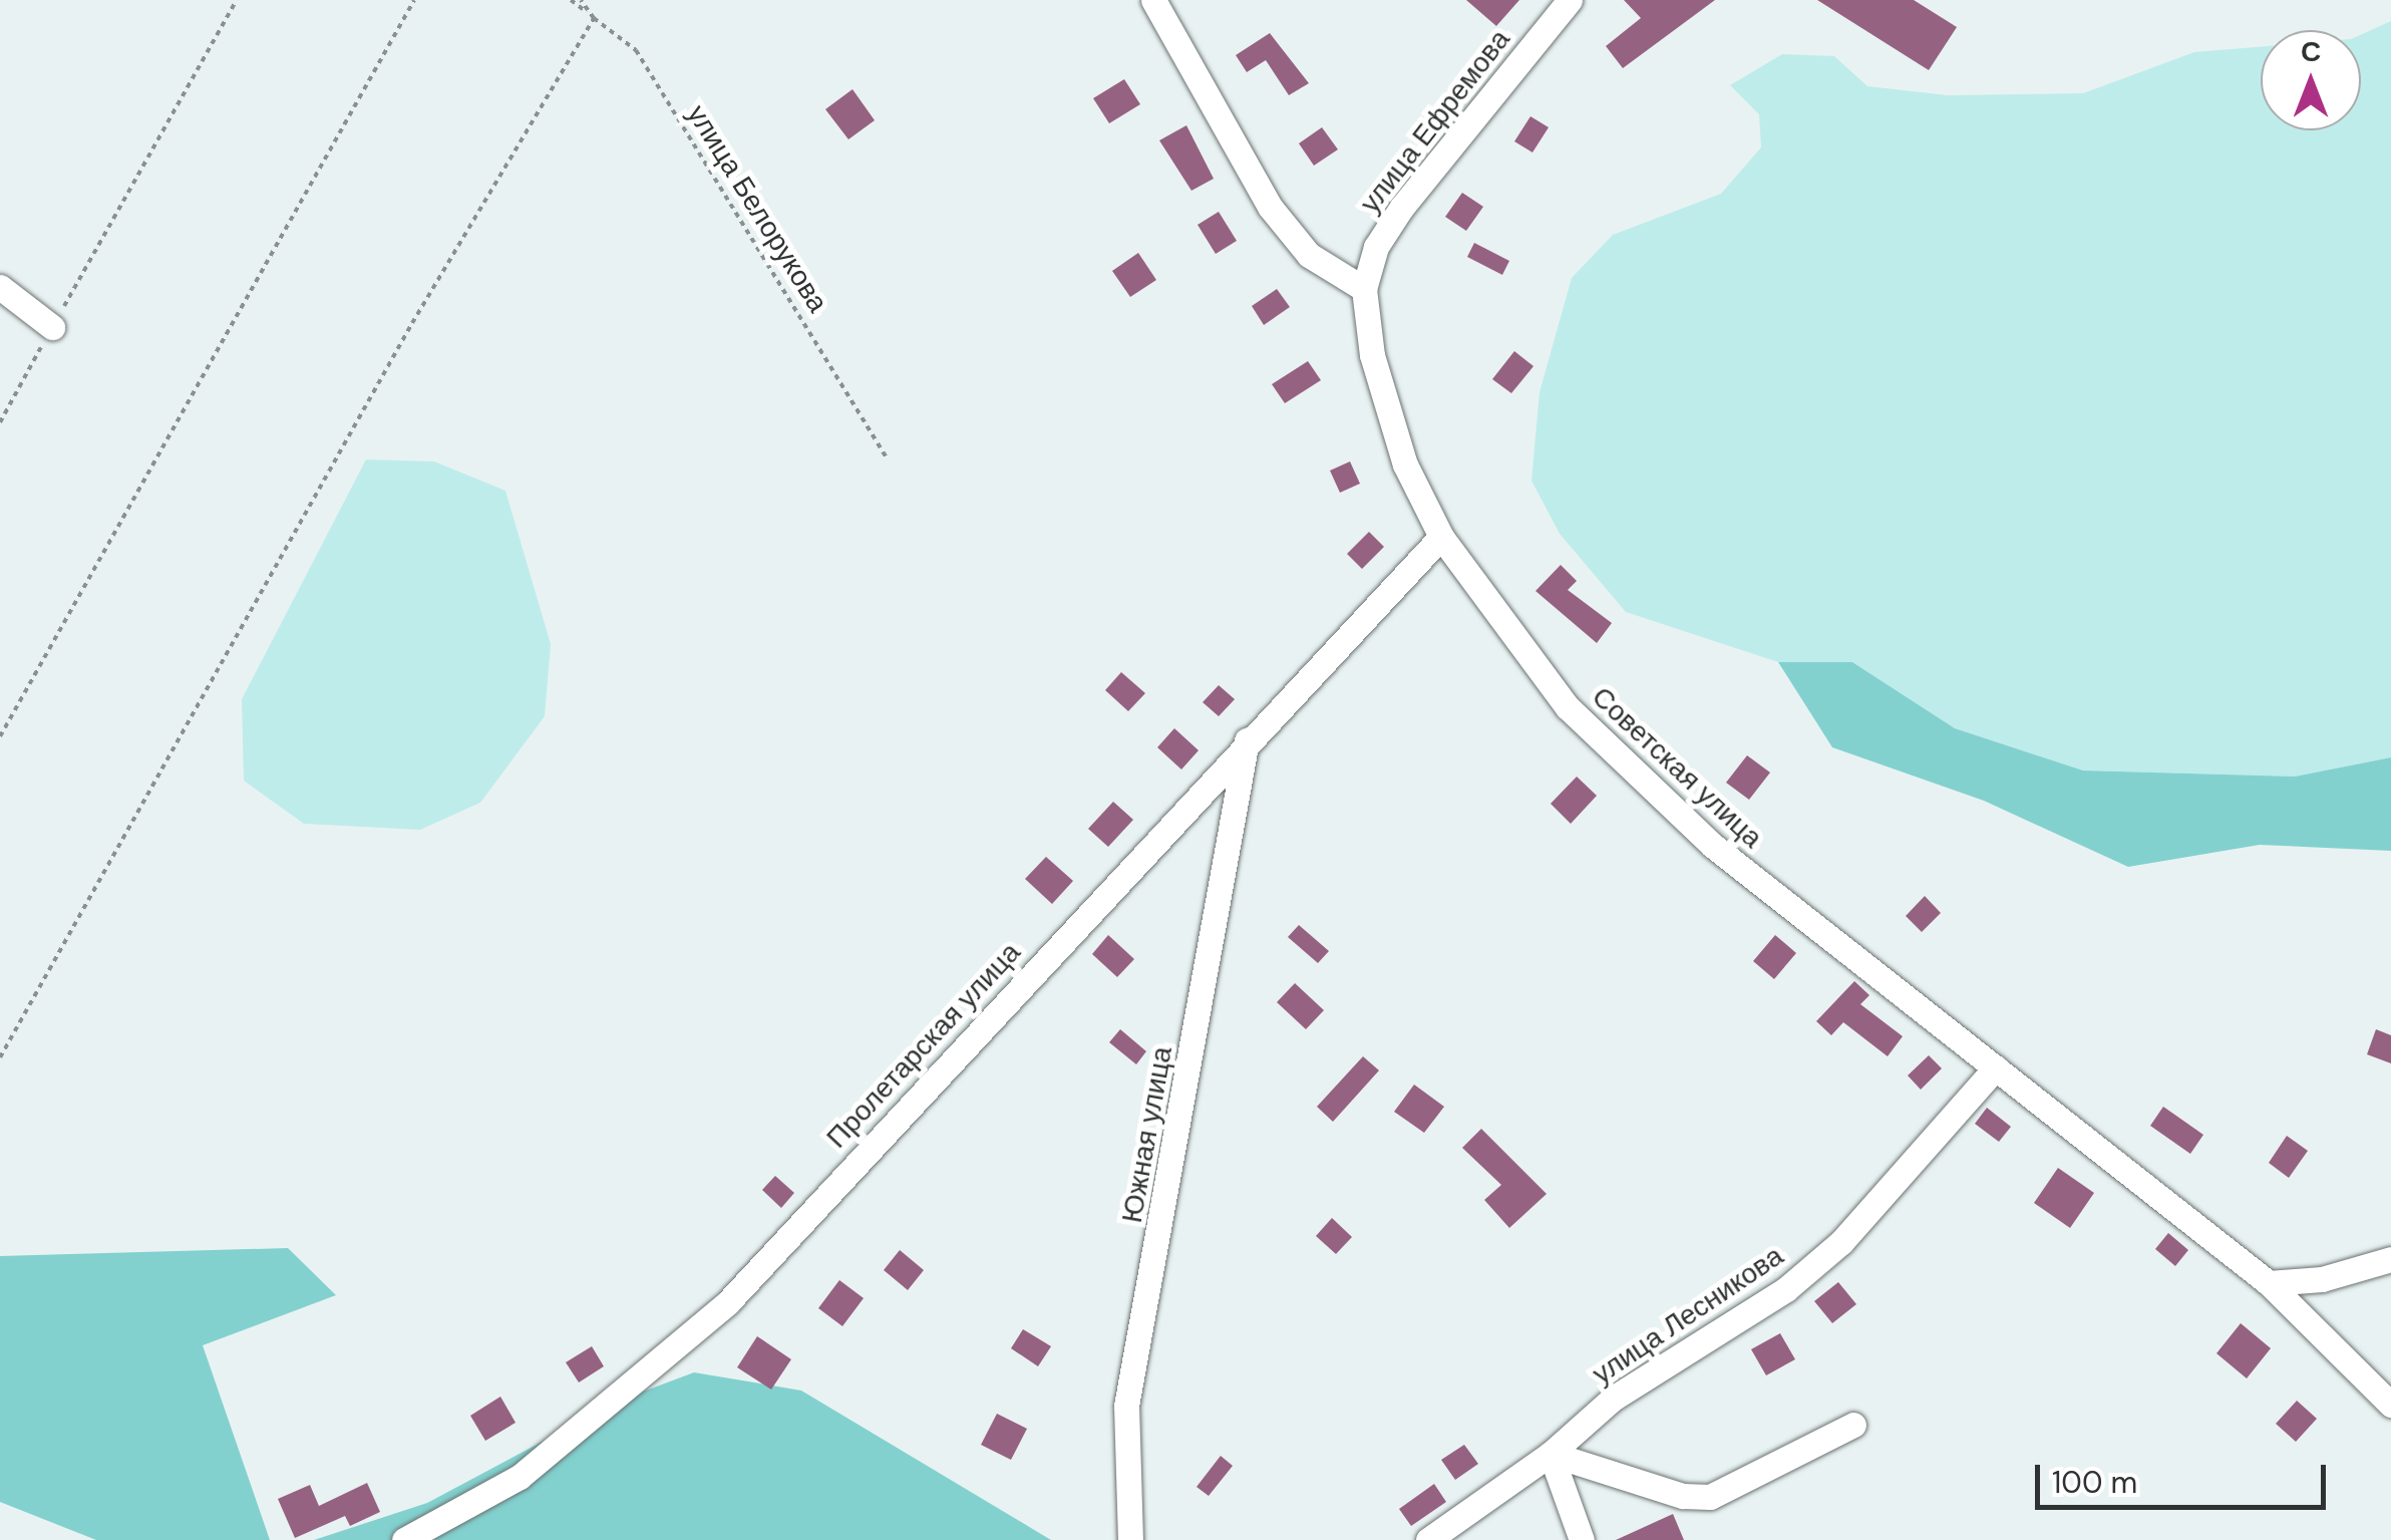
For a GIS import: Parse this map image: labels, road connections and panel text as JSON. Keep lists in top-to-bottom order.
{
  "streets": {
    "street": [
      "улица Ефремова",
      "Советская улица",
      "Пролетарская улица",
      "Южная улица",
      "улица Лесникова"
    ],
    "path": ["улица Белорукова"]
  },
  "crossings": [
    ["улица Ефремова", "Советская улица"],
    ["Советская улица", "Пролетарская улица"],
    ["Советская улица", "улица Лесникова"],
    ["Пролетарская улица", "Южная улица"]
  ],
  "scale_bar": "100 m",
  "north": "top"
}
